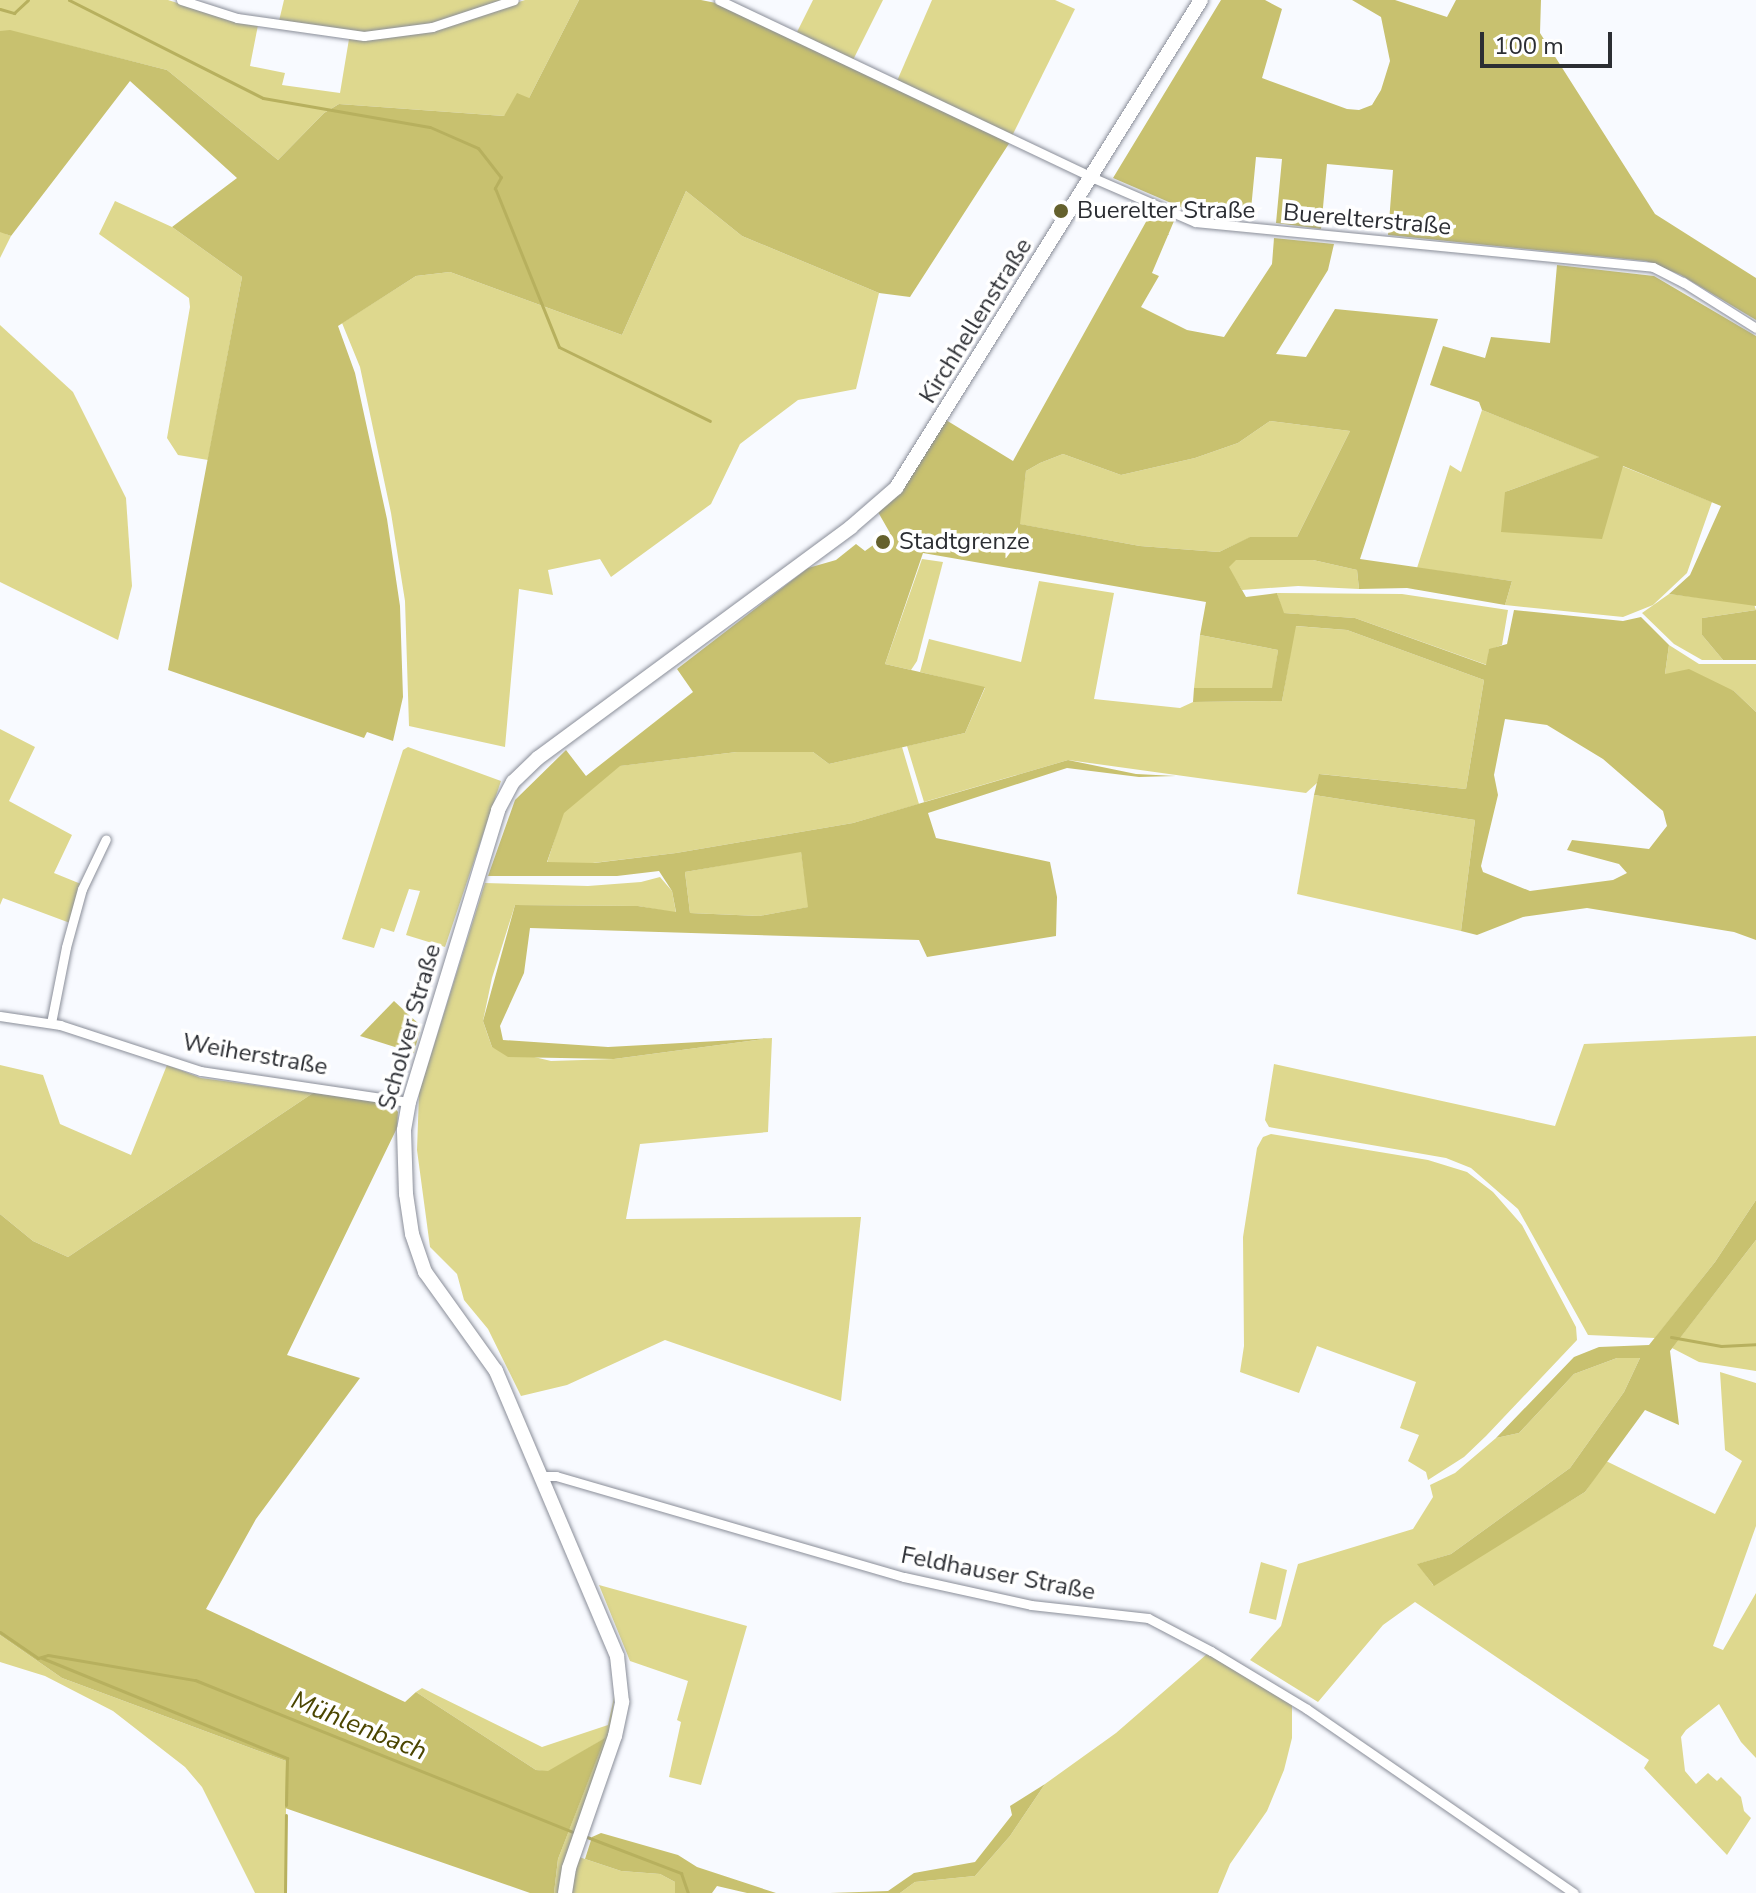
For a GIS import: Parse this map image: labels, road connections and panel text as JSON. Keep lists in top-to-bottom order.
{
  "streets": {
    "street": [
      "Buerelterstraße",
      "Kirchhellenstraße",
      "Scholver Straße",
      "Weiherstraße",
      "Feldhauser Straße"
    ]
  },
  "crossings": [
    ["Buerelterstraße", "Kirchhellenstraße"],
    ["Kirchhellenstraße", "Scholver Straße"],
    ["Scholver Straße", "Weiherstraße"],
    ["Scholver Straße", "Feldhauser Straße"]
  ],
  "water": ["Mühlenbach"],
  "places": ["Buerelter Straße", "Stadtgrenze"],
  "scale_bar": "100 m"
}
